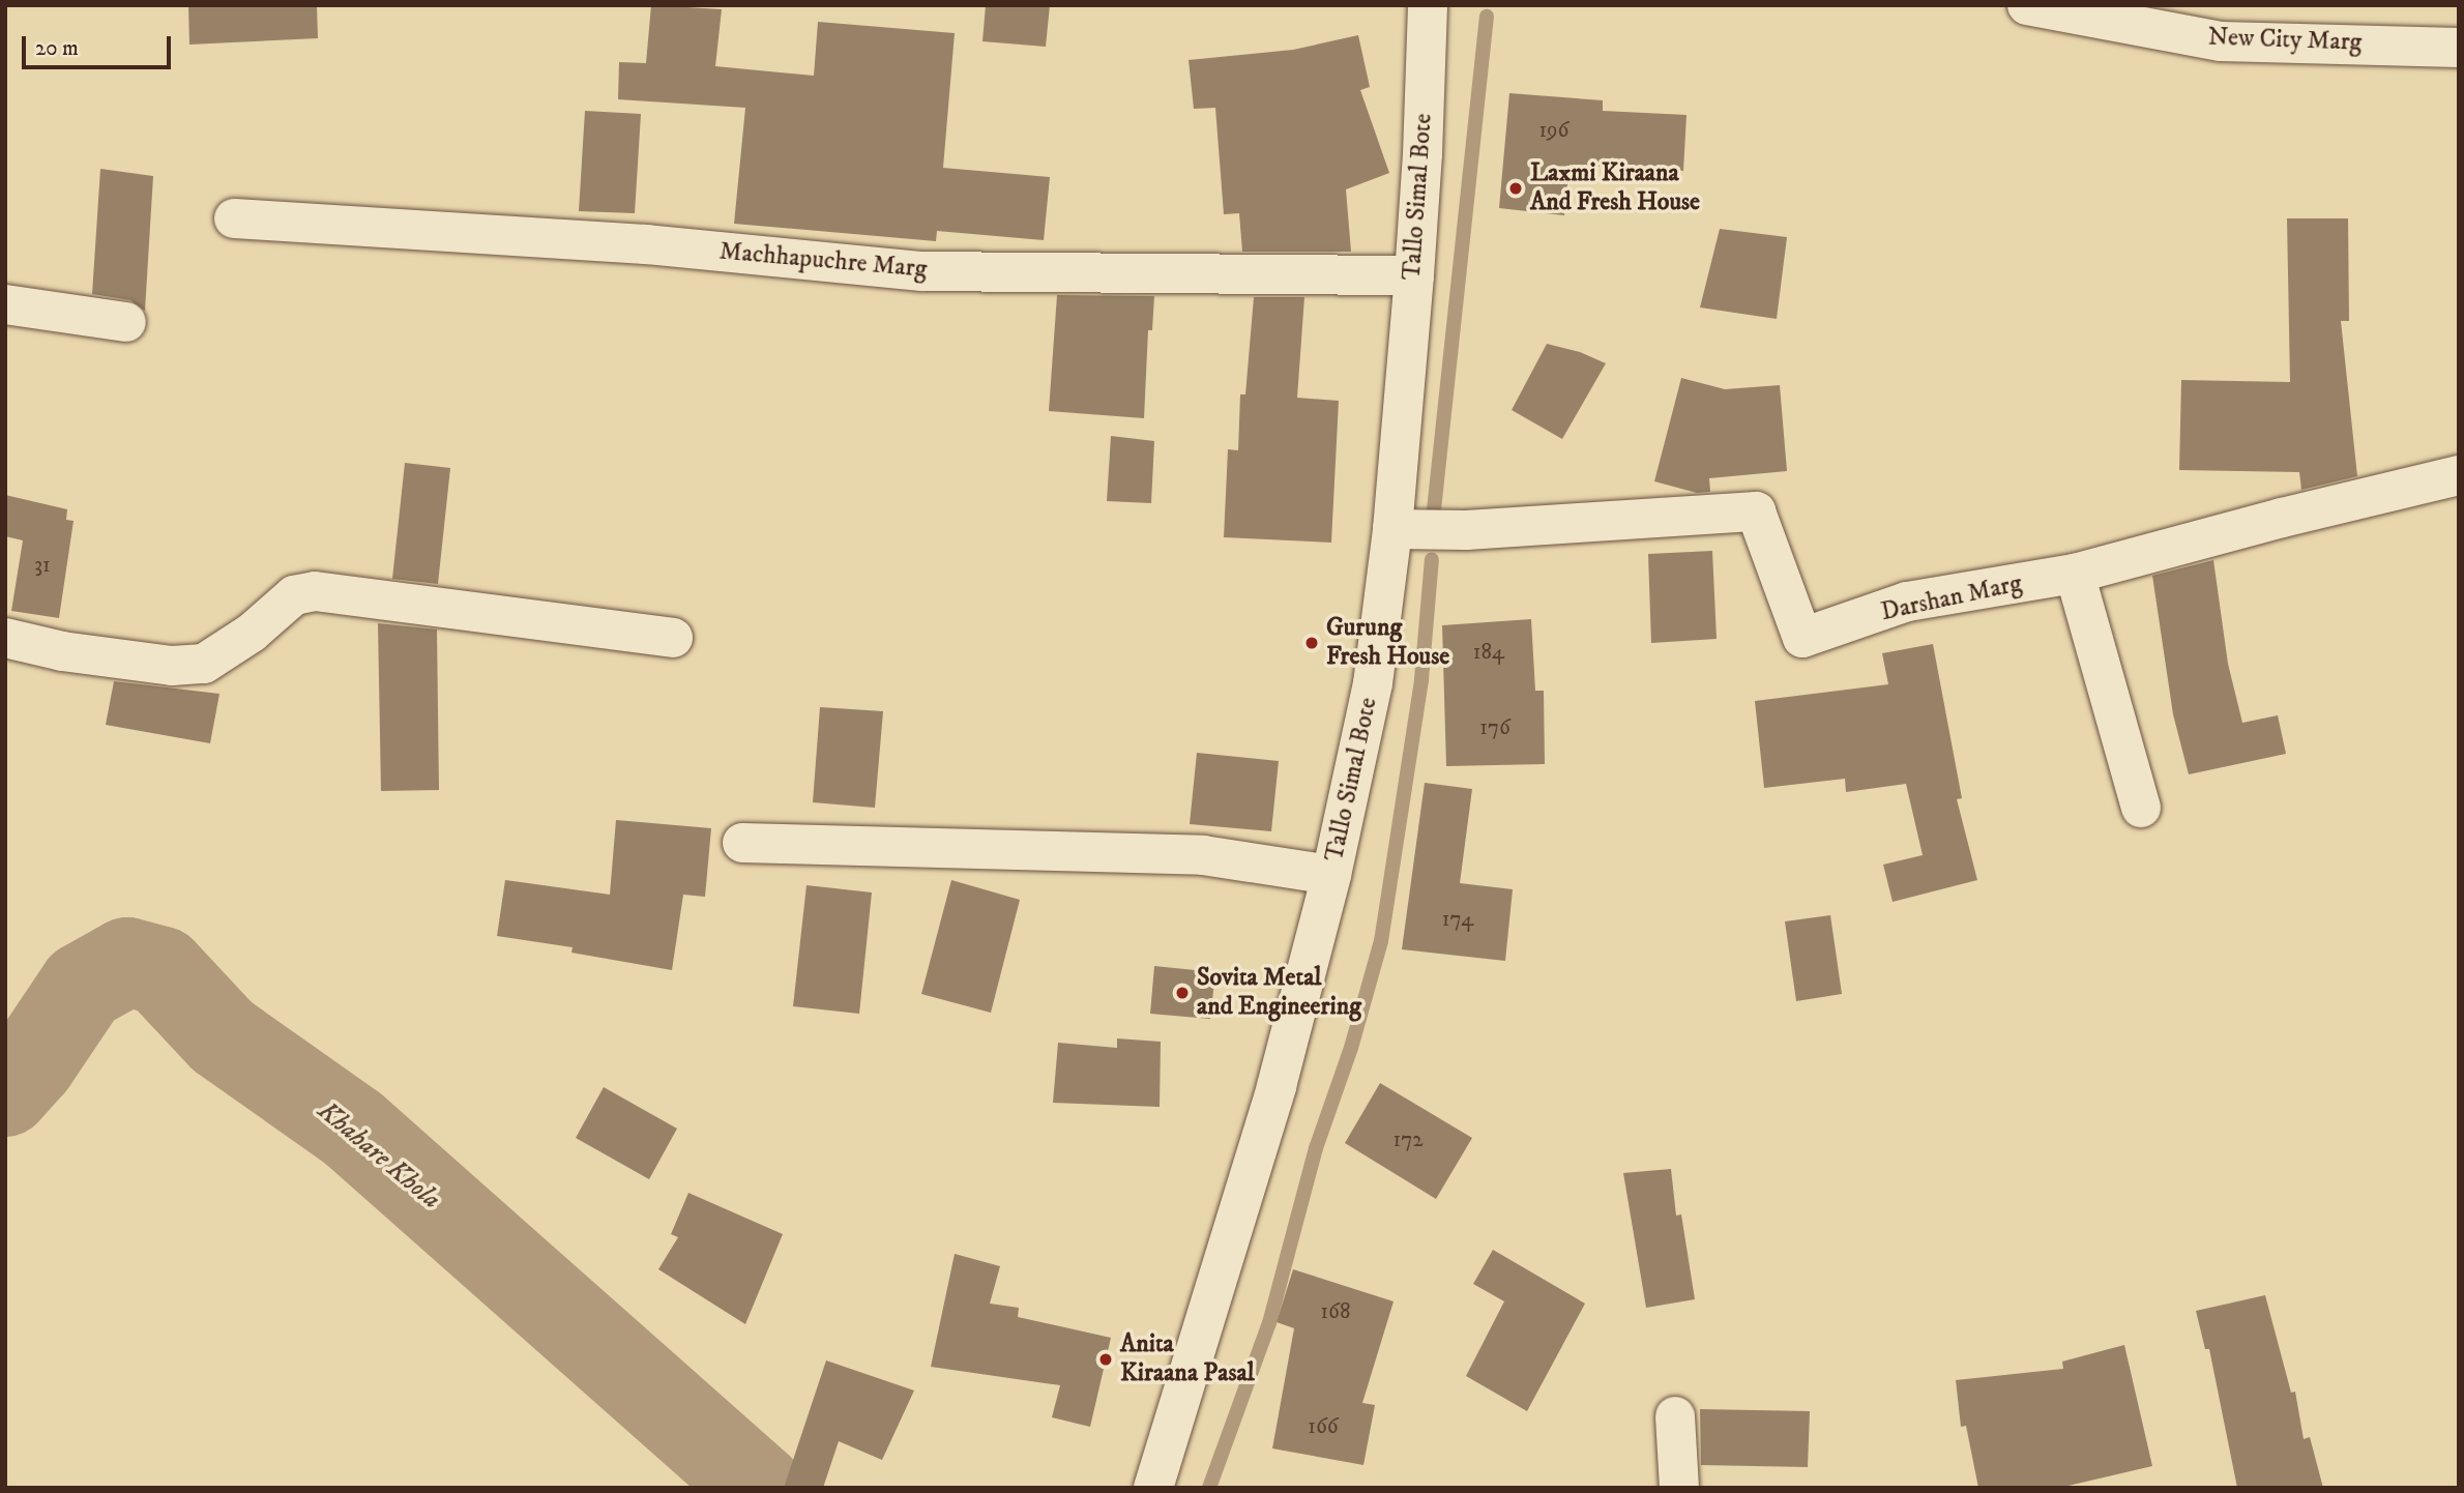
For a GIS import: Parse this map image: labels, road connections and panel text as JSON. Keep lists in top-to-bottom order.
{
  "streets": {
    "street": [
      "New City Marg",
      "Tallo Simal Bote",
      "Machhapuchre Marg",
      "Darshan Marg"
    ]
  },
  "crossings": [
    ["Tallo Simal Bote", "Machhapuchre Marg"],
    ["Tallo Simal Bote", "Darshan Marg"]
  ],
  "water": ["Khahare Khola"],
  "places": [
    "Laxmi Kiraana And Fresh House",
    "Gurung Fresh House",
    "Sovita Metal and Engineering",
    "Anita Kiraana Pasal"
  ],
  "house_numbers": [
    "196",
    "31",
    "184",
    "176",
    "174",
    "172",
    "168",
    "166"
  ],
  "scale_bar": "20 m"
}
